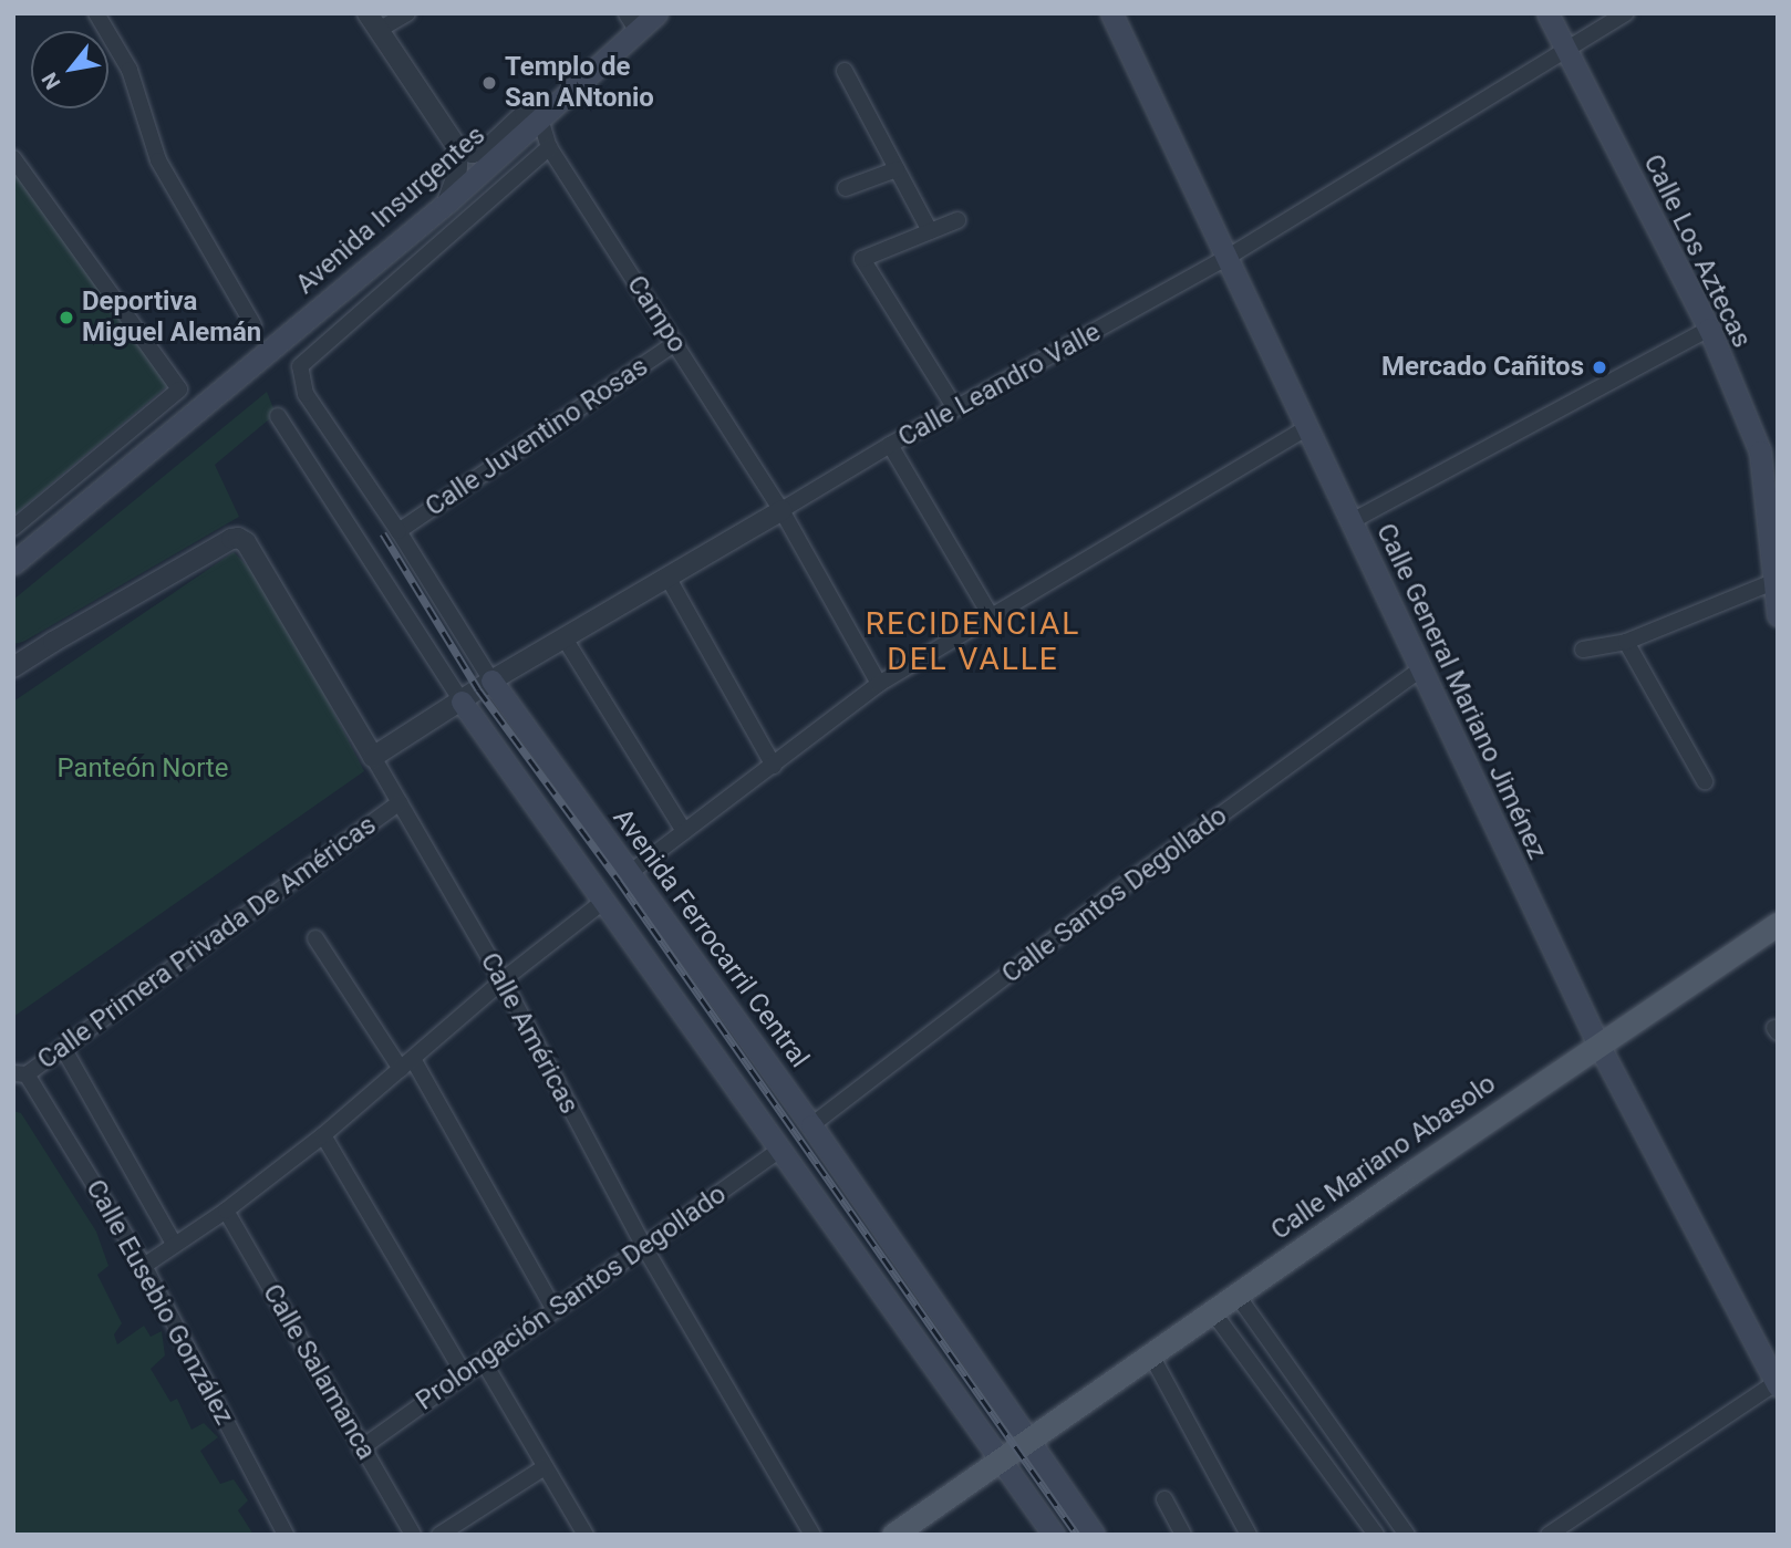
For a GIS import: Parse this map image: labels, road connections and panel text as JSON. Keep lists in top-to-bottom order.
{
  "streets": {
    "main road": [
      "Avenida Insurgentes",
      "Calle Los Aztecas",
      "Calle General Mariano Jiménez",
      "Avenida Ferrocarril Central",
      "Calle Mariano Abasolo"
    ],
    "street": [
      "Campo",
      "Calle Leandro Valle",
      "Calle Juventino Rosas",
      "Calle Santos Degollado",
      "Calle Primera Privada De Américas",
      "Calle Américas",
      "Prolongación Santos Degollado",
      "Calle Eusebio González",
      "Calle Salamanca"
    ]
  },
  "crossings": [
    ["Avenida Insurgentes", "Campo"],
    ["Calle Los Aztecas", "Calle Leandro Valle"],
    ["Campo", "Calle Leandro Valle"],
    ["Campo", "Calle Juventino Rosas"],
    ["Campo", "Avenida Ferrocarril Central"],
    ["Calle Leandro Valle", "Calle General Mariano Jiménez"],
    ["Calle Leandro Valle", "Avenida Ferrocarril Central"],
    ["Calle Leandro Valle", "Calle Américas"],
    ["Calle Juventino Rosas", "Avenida Ferrocarril Central"],
    ["Calle General Mariano Jiménez", "Calle Santos Degollado"],
    ["Calle General Mariano Jiménez", "Calle Mariano Abasolo"],
    ["Calle Santos Degollado", "Avenida Ferrocarril Central"],
    ["Avenida Ferrocarril Central", "Calle Mariano Abasolo"],
    ["Calle Primera Privada De Américas", "Calle Américas"],
    ["Calle Primera Privada De Américas", "Calle Eusebio González"],
    ["Calle Américas", "Prolongación Santos Degollado"],
    ["Prolongación Santos Degollado", "Calle Salamanca"]
  ],
  "districts": ["RECIDENCIAL DEL VALLE"],
  "parks": ["Panteón Norte"],
  "places": ["Templo de San ANtonio", "Deportiva Miguel Alemán", "Mercado Cañitos"],
  "north": "bottom left"
}
